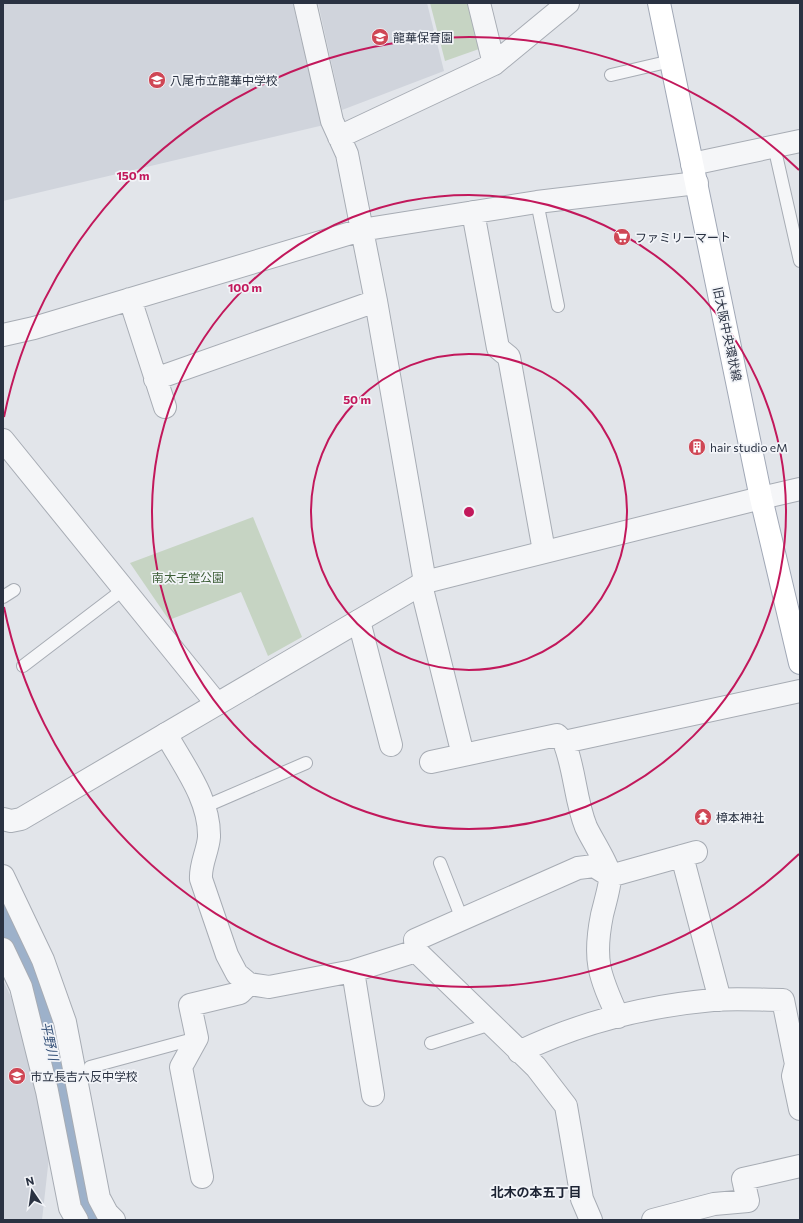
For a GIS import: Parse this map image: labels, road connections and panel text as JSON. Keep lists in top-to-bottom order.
{
  "streets": {
    "main road": ["旧大阪中央環状線"]
  },
  "districts": ["北木の本五丁目"],
  "water": ["平野川"],
  "parks": ["南太子堂公園"],
  "places": {
    "school or university": ["龍華保育園", "八尾市立龍華中学校", "市立長吉六反中学校"],
    "supermarket": ["ファミリーマート"],
    "building": ["hair studio eM"],
    "temple": ["樟本神社"]
  },
  "north": "top",
  "rings": ["150 m", "100 m", "50 m"]
}
